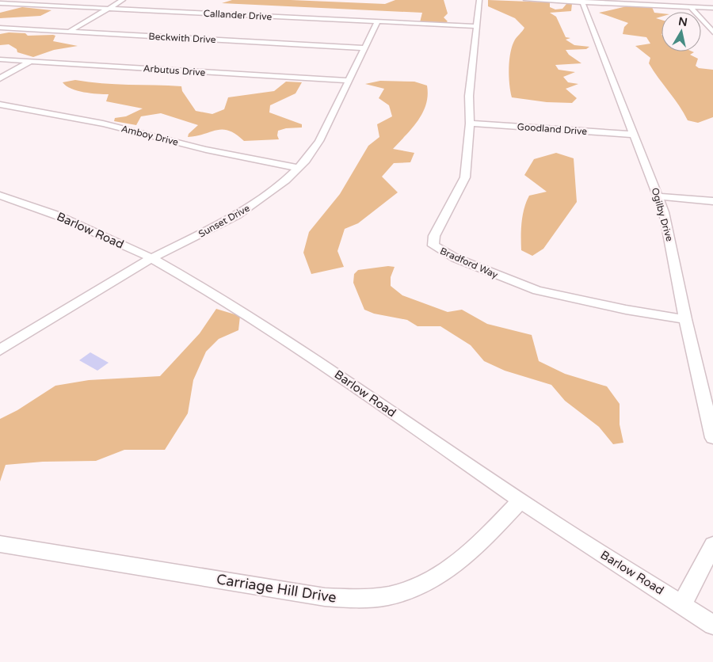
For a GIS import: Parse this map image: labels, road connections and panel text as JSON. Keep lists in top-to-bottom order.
{
  "streets": {
    "street": [
      "Callander Drive",
      "Beckwith Drive",
      "Arbutus Drive",
      "Goodland Drive",
      "Amboy Drive",
      "Ogilby Drive",
      "Sunset Drive",
      "Barlow Road",
      "Bradford Way",
      "Carriage Hill Drive"
    ]
  },
  "crossings": [
    ["Callander Drive", "Sunset Drive"],
    ["Callander Drive", "Bradford Way"],
    ["Beckwith Drive", "Sunset Drive"],
    ["Arbutus Drive", "Sunset Drive"],
    ["Goodland Drive", "Ogilby Drive"],
    ["Goodland Drive", "Bradford Way"],
    ["Amboy Drive", "Sunset Drive"],
    ["Ogilby Drive", "Bradford Way"],
    ["Sunset Drive", "Barlow Road"],
    ["Barlow Road", "Carriage Hill Drive"]
  ],
  "north": "top"
}
